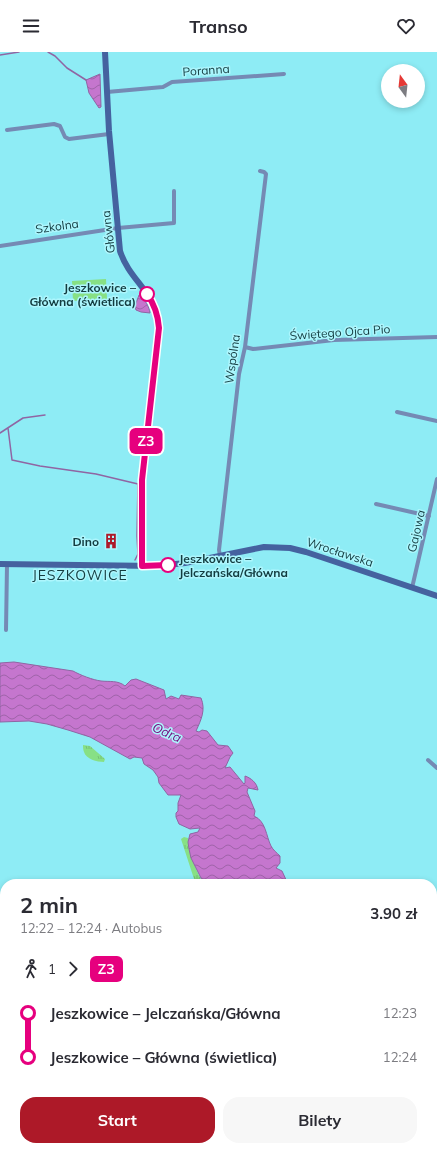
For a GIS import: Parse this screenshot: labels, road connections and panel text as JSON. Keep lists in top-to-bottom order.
{
  "streets": {
    "street": [
      "Poranna",
      "Szkolna",
      "Główna",
      "Świętego Ojca Pio",
      "Wspólna",
      "Gajowa",
      "Wrocławska"
    ]
  },
  "crossings": [
    ["Poranna", "Główna"],
    ["Szkolna", "Główna"],
    ["Główna", "Wrocławska"],
    ["Świętego Ojca Pio", "Wspólna"],
    ["Wspólna", "Wrocławska"],
    ["Gajowa", "Wrocławska"]
  ],
  "districts": ["JESZKOWICE"],
  "water": ["Odra"],
  "places": {
    "other": ["Jeszkowice – Główna (świetlica)", "Jeszkowice – Jelczańska/Główna"],
    "building": ["Dino"]
  },
  "lines": ["bus line Z3"],
  "north": "top",
  "page": {
    "header": "Transo",
    "on_map": "Z3",
    "heading": ["2 min", "12:22 – 12:24 · Autobus", "3.90 zł"],
    "legs": ["1", "Z3"],
    "list": [
      {
        "name": "Jeszkowice – Jelczańska/Główna",
        "value": "12:23"
      },
      {
        "name": "Jeszkowice – Główna (świetlica)",
        "value": "12:24"
      }
    ],
    "buttons": ["Start", "Bilety"]
  }
}
